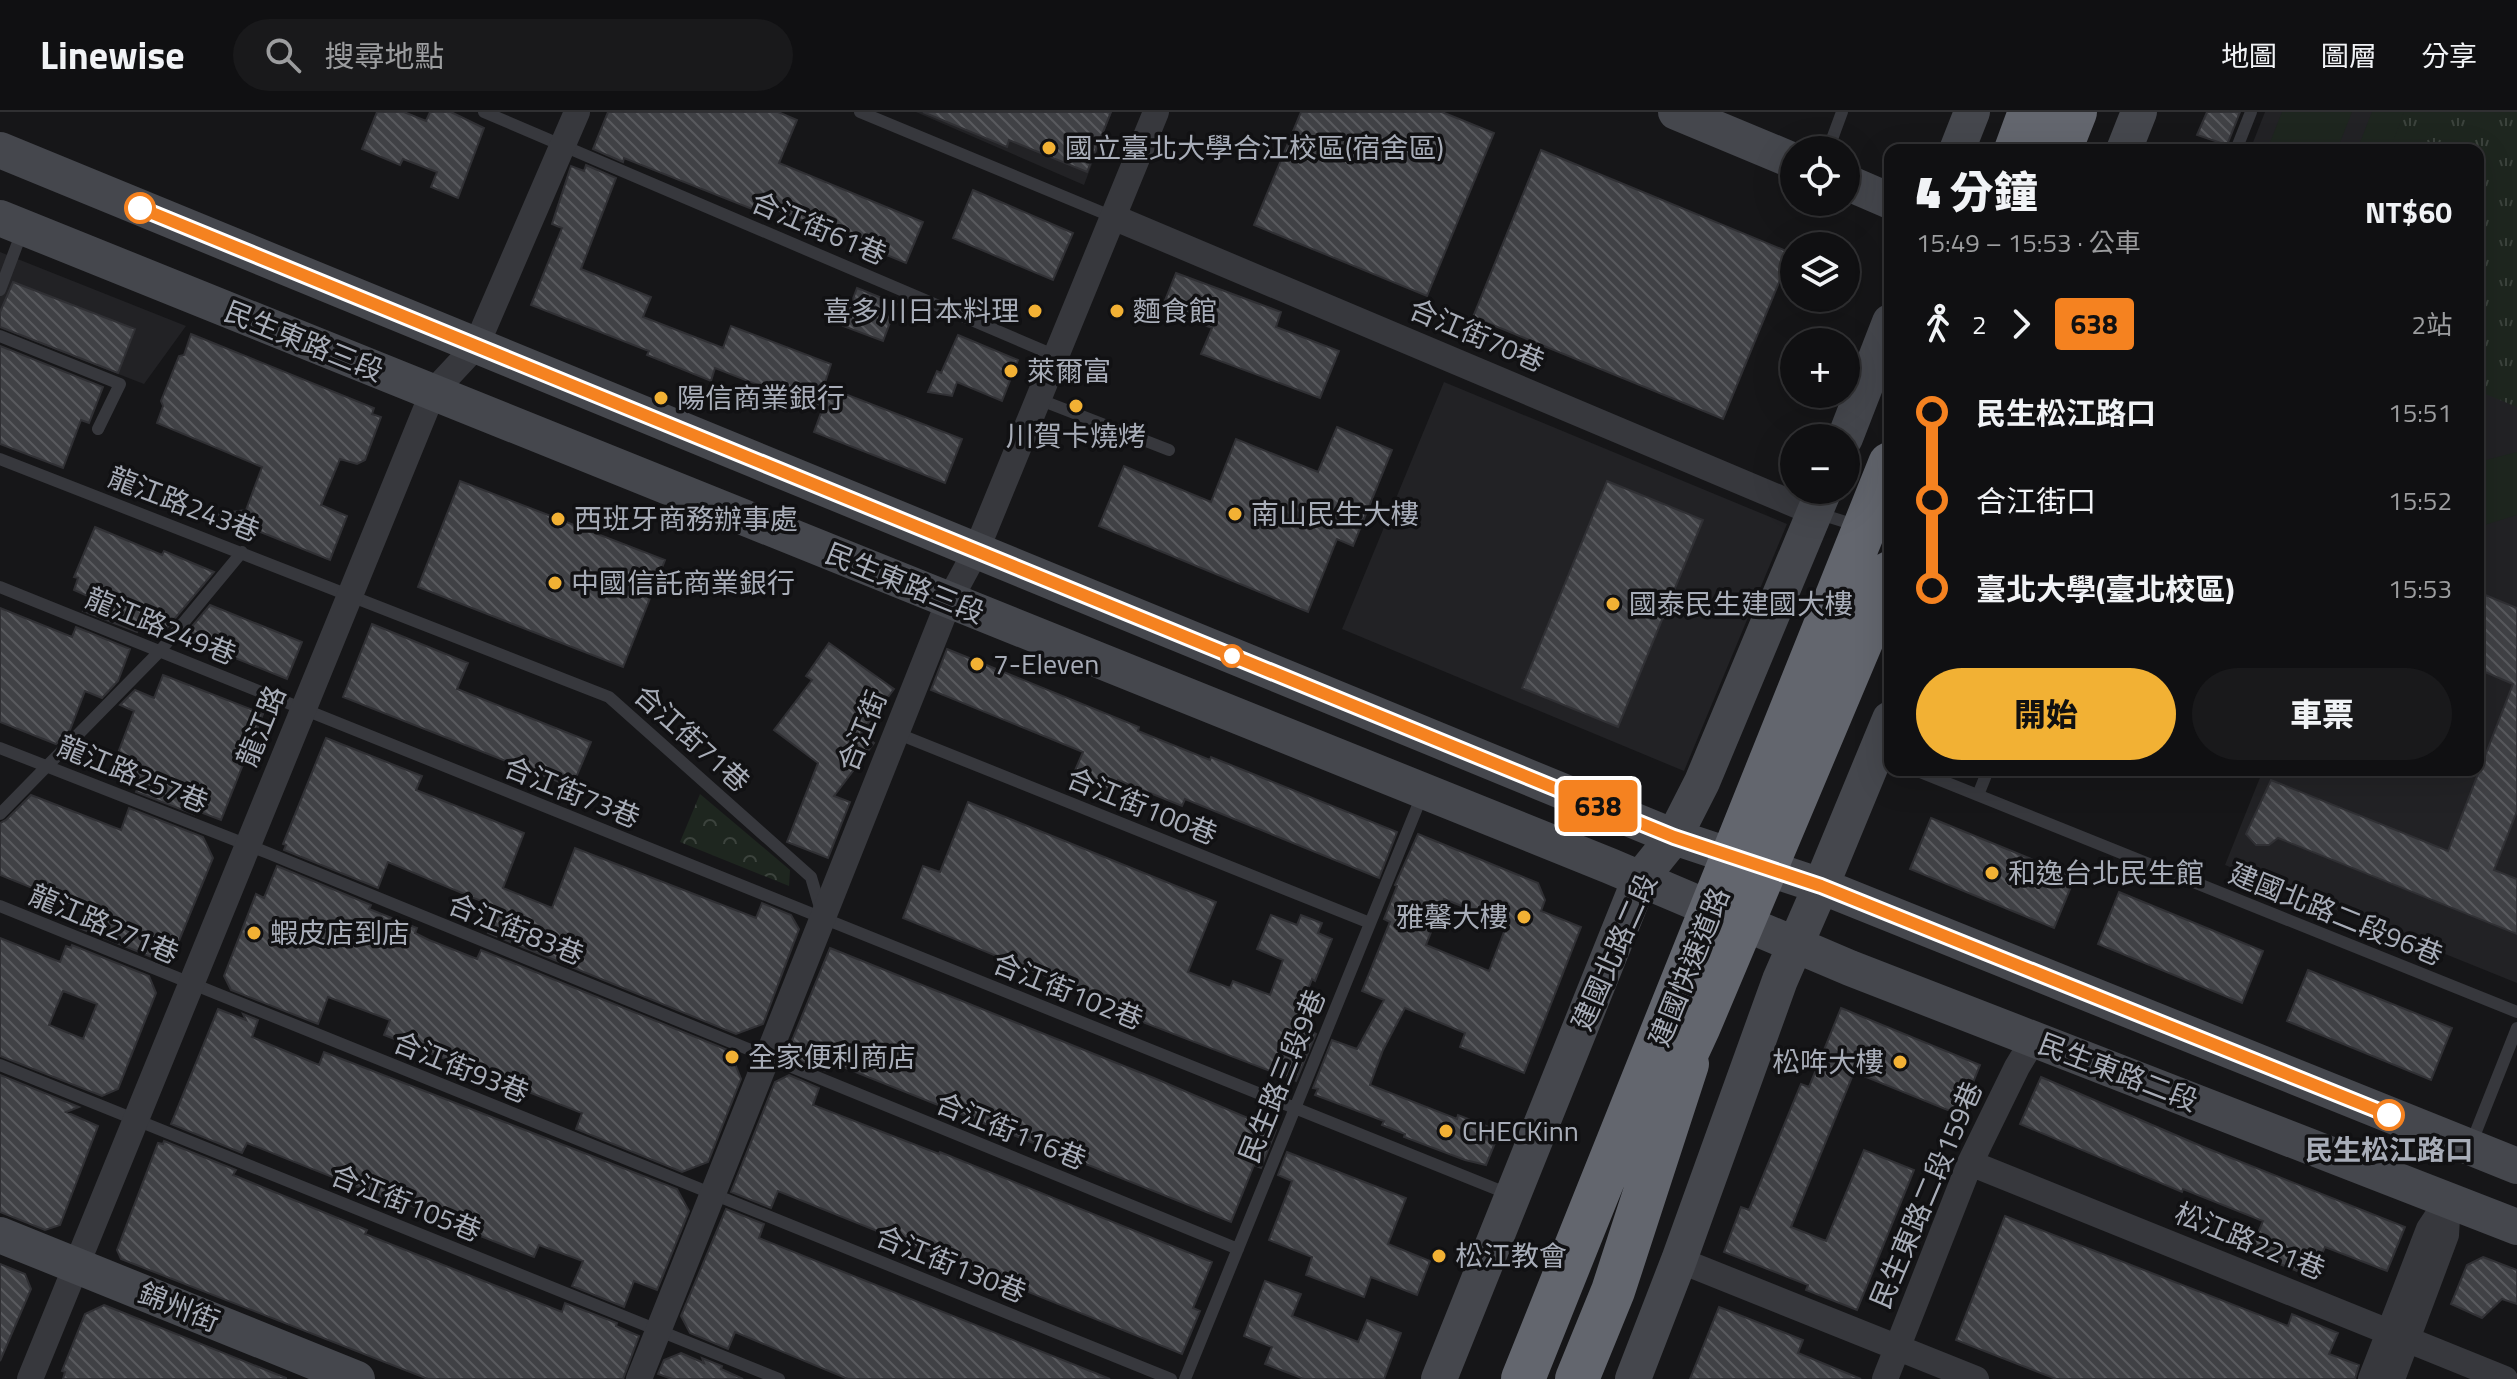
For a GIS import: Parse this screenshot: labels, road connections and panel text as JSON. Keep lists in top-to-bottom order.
{
  "streets": {
    "highway": ["建國快速道路"],
    "street": [
      "合江街70巷",
      "民生東路三段",
      "龍江路",
      "合江街",
      "建國北路二段",
      "民生東路二段",
      "民生東路二段159巷",
      "松江路221巷",
      "錦州街"
    ],
    "lane": [
      "合江街61巷",
      "龍江路243巷",
      "龍江路249巷",
      "合江街71巷",
      "龍江路257巷",
      "合江街73巷",
      "合江街100巷",
      "建國北路二段96巷",
      "龍江路271巷",
      "合江街83巷",
      "合江街102巷",
      "合江街93巷",
      "民生路三段9巷",
      "合江街116巷",
      "合江街105巷",
      "合江街130巷"
    ]
  },
  "crossings": [
    ["合江街61巷", "龍江路"],
    ["合江街61巷", "合江街"],
    ["合江街70巷", "合江街"],
    ["民生東路三段", "龍江路"],
    ["民生東路三段", "合江街"],
    ["民生東路三段", "建國北路二段"],
    ["民生東路三段", "民生東路二段"],
    ["民生東路三段", "民生路三段9巷"],
    ["龍江路243巷", "龍江路"],
    ["龍江路243巷", "合江街71巷"],
    ["龍江路249巷", "龍江路"],
    ["龍江路249巷", "合江街73巷"],
    ["龍江路", "合江街71巷"],
    ["龍江路", "龍江路257巷"],
    ["龍江路", "合江街73巷"],
    ["龍江路", "龍江路271巷"],
    ["龍江路", "合江街83巷"],
    ["龍江路", "合江街93巷"],
    ["龍江路", "合江街105巷"],
    ["龍江路", "錦州街"],
    ["合江街", "合江街71巷"],
    ["合江街", "合江街73巷"],
    ["合江街", "合江街100巷"],
    ["合江街", "合江街83巷"],
    ["合江街", "合江街102巷"],
    ["合江街", "合江街93巷"],
    ["合江街", "合江街116巷"],
    ["合江街", "合江街105巷"],
    ["合江街", "合江街130巷"],
    ["合江街71巷", "合江街73巷"],
    ["合江街71巷", "合江街102巷"],
    ["龍江路257巷", "合江街83巷"],
    ["合江街73巷", "合江街102巷"],
    ["合江街100巷", "民生路三段9巷"],
    ["龍江路271巷", "合江街93巷"],
    ["合江街83巷", "合江街116巷"],
    ["建國北路二段", "合江街102巷"],
    ["合江街102巷", "民生路三段9巷"],
    ["合江街93巷", "合江街130巷"],
    ["民生東路二段", "民生東路二段159巷"],
    ["民生路三段9巷", "合江街116巷"],
    ["民生東路二段159巷", "松江路221巷"]
  ],
  "places": [
    "國立臺北大學合江校區(宿舍區)",
    "喜多川日本料理",
    "麵食館",
    "萊爾富",
    "陽信商業銀行",
    "川賀卡燒烤",
    "南山民生大樓",
    "西班牙商務辦事處",
    "中國信託商業銀行",
    "國泰民生建國大樓",
    "7-Eleven",
    "和逸台北民生館",
    "雅馨大樓",
    "蝦皮店到店",
    "全家便利商店",
    "松哖大樓",
    "民生松江路口",
    "CHECKinn",
    "松江教會"
  ],
  "lines": ["bus line 638"],
  "page": {
    "header": "Linewise",
    "search": "搜尋地點",
    "nav": ["地圖", "圖層", "分享"],
    "on_map": "638",
    "map_buttons": ["+", "−"],
    "heading": ["4 分鐘", "15:49 – 15:53 · 公車", "NT$60"],
    "legs": ["2", "638", "2站"],
    "list": [
      {
        "name": "民生松江路口",
        "value": "15:51"
      },
      {
        "name": "合江街口",
        "value": "15:52"
      },
      {
        "name": "臺北大學(臺北校區)",
        "value": "15:53"
      }
    ],
    "buttons": ["開始", "車票"]
  }
}
